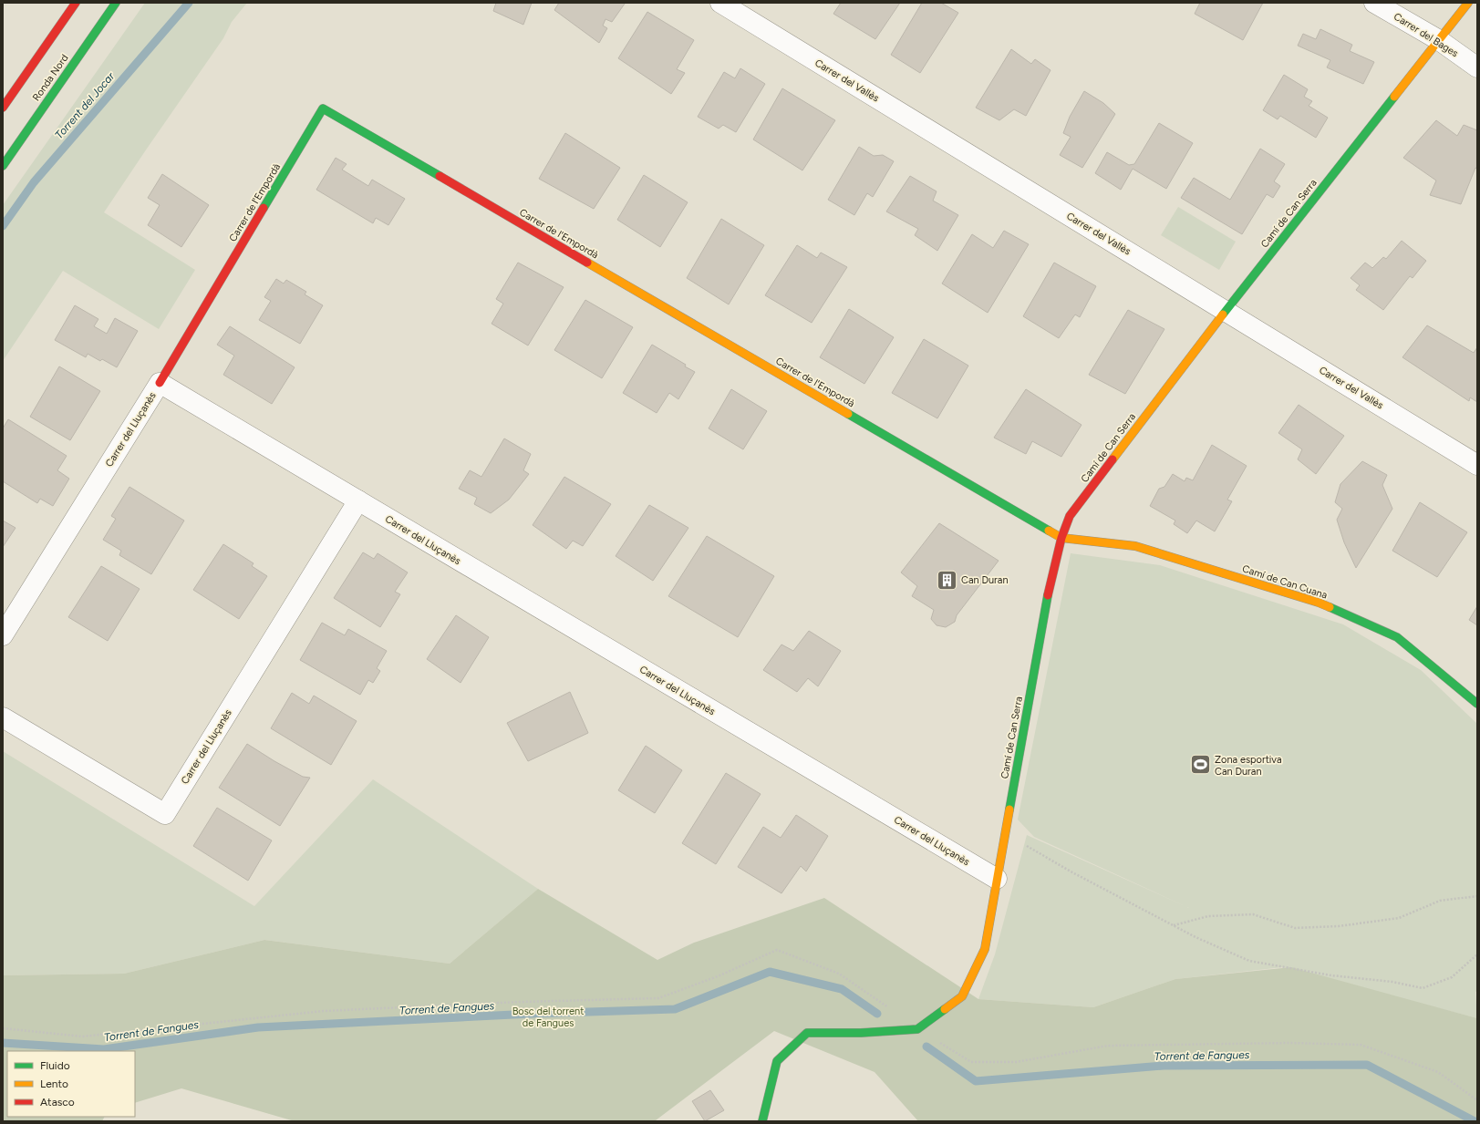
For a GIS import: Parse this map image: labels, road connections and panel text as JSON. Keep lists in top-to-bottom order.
{
  "streets": {
    "street": [
      "Carrer del Bages",
      "Ronda Nord",
      "Carrer del Vallès",
      "Carrer de l'Empordà",
      "Camí de Can Serra",
      "Carrer del Lluçanès",
      "Camí de Can Cuana"
    ]
  },
  "crossings": [
    ["Carrer del Bages", "Camí de Can Serra"],
    ["Carrer del Vallès", "Camí de Can Serra"],
    ["Carrer de l'Empordà", "Camí de Can Serra"],
    ["Carrer de l'Empordà", "Carrer del Lluçanès"],
    ["Carrer de l'Empordà", "Camí de Can Cuana"],
    ["Camí de Can Serra", "Carrer del Lluçanès"],
    ["Camí de Can Serra", "Camí de Can Cuana"]
  ],
  "water": ["Torrent del Jocar", "Torrent de Fangues"],
  "parks": ["Bosc del torrent de Fangues"],
  "places": {
    "building": ["Can Duran"],
    "sports": ["Zona esportiva Can Duran"]
  },
  "legend": ["Fluido", "Lento", "Atasco"]
}
